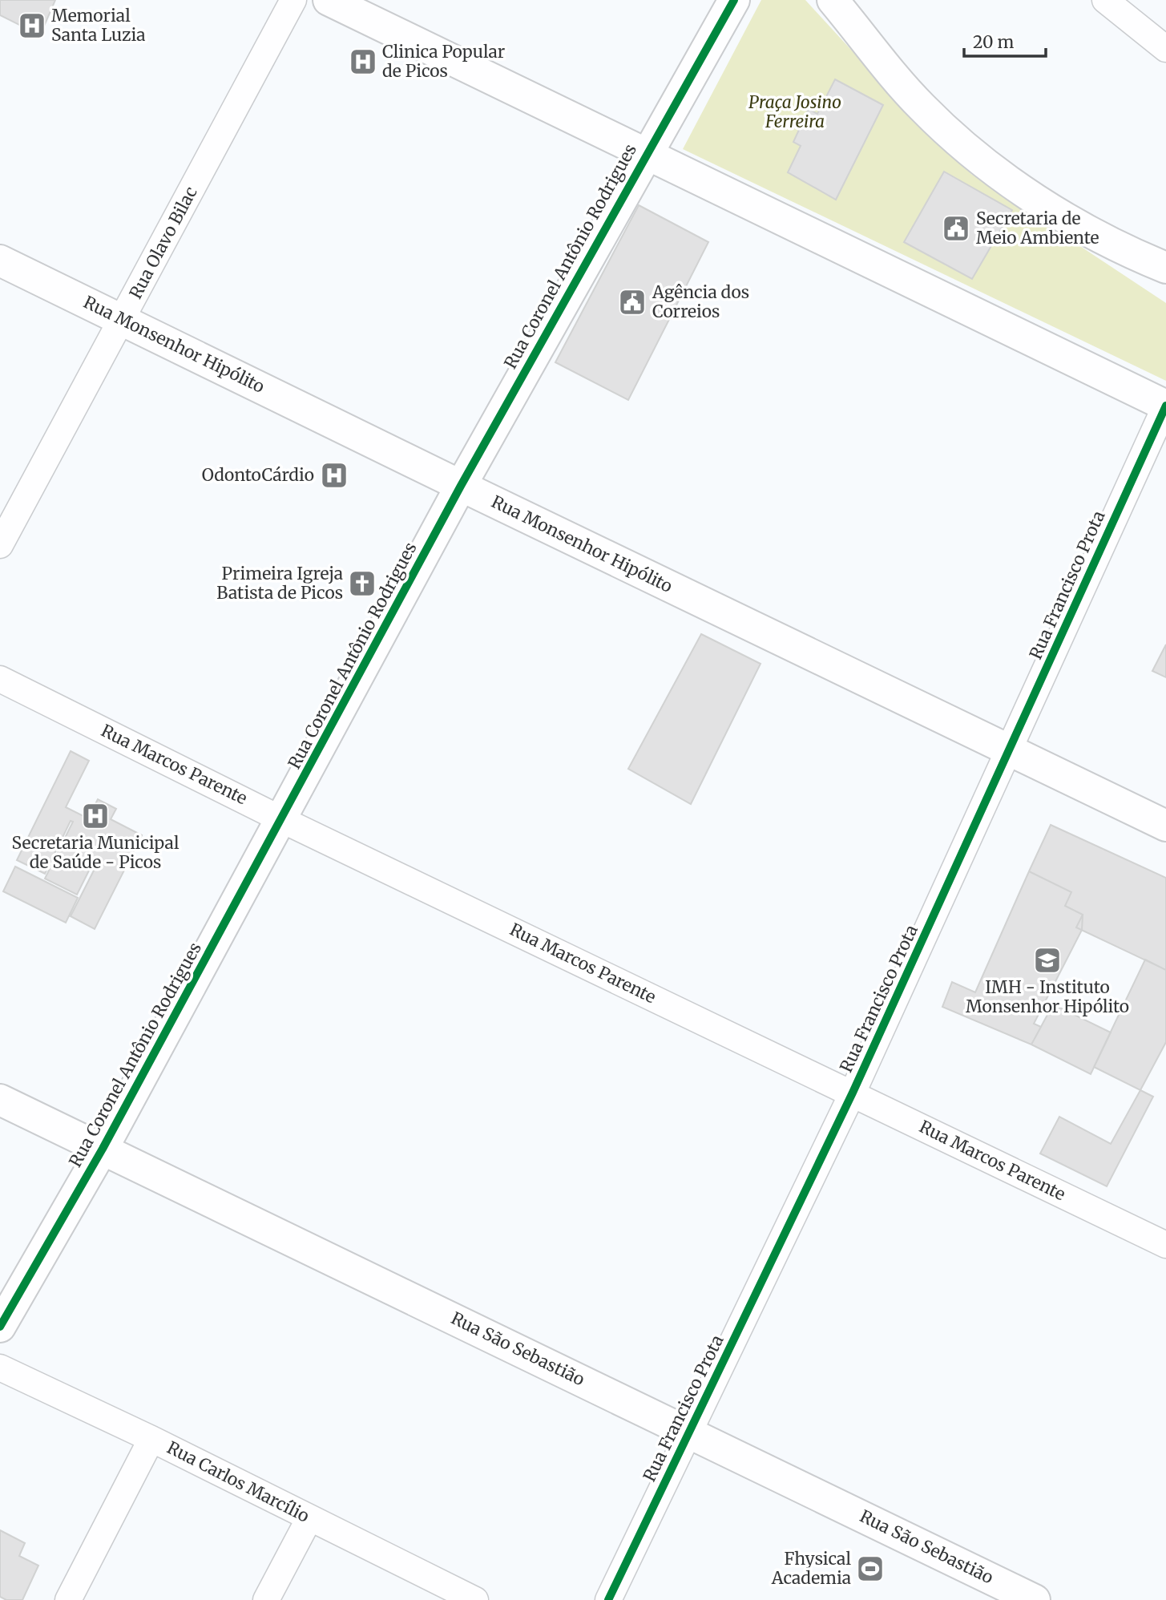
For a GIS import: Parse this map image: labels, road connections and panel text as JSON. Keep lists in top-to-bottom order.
{
  "streets": {
    "street": [
      "Rua Olavo Bilac",
      "Rua Coronel Antônio Rodrigues",
      "Rua Monsenhor Hipólito",
      "Rua Francisco Prota",
      "Rua Marcos Parente",
      "Rua São Sebastião",
      "Rua Carlos Marcílio"
    ]
  },
  "crossings": [
    ["Rua Olavo Bilac", "Rua Monsenhor Hipólito"],
    ["Rua Coronel Antônio Rodrigues", "Rua Monsenhor Hipólito"],
    ["Rua Coronel Antônio Rodrigues", "Rua Marcos Parente"],
    ["Rua Coronel Antônio Rodrigues", "Rua São Sebastião"],
    ["Rua Monsenhor Hipólito", "Rua Francisco Prota"],
    ["Rua Francisco Prota", "Rua Marcos Parente"],
    ["Rua Francisco Prota", "Rua São Sebastião"]
  ],
  "parks": ["Praça Josino Ferreira"],
  "places": {
    "hospital": [
      "Memorial Santa Luzia",
      "Clinica Popular de Picos",
      "OdontoCárdio",
      "Secretaria Municipal de Saúde - Picos"
    ],
    "public building": ["Secretaria de Meio Ambiente", "Agência dos Correios"],
    "church": ["Primeira Igreja Batista de Picos"],
    "school or university": ["IMH - Instituto Monsenhor Hipólito"],
    "sports": ["Fhysical Academia"]
  },
  "scale_bar": "20 m"
}
